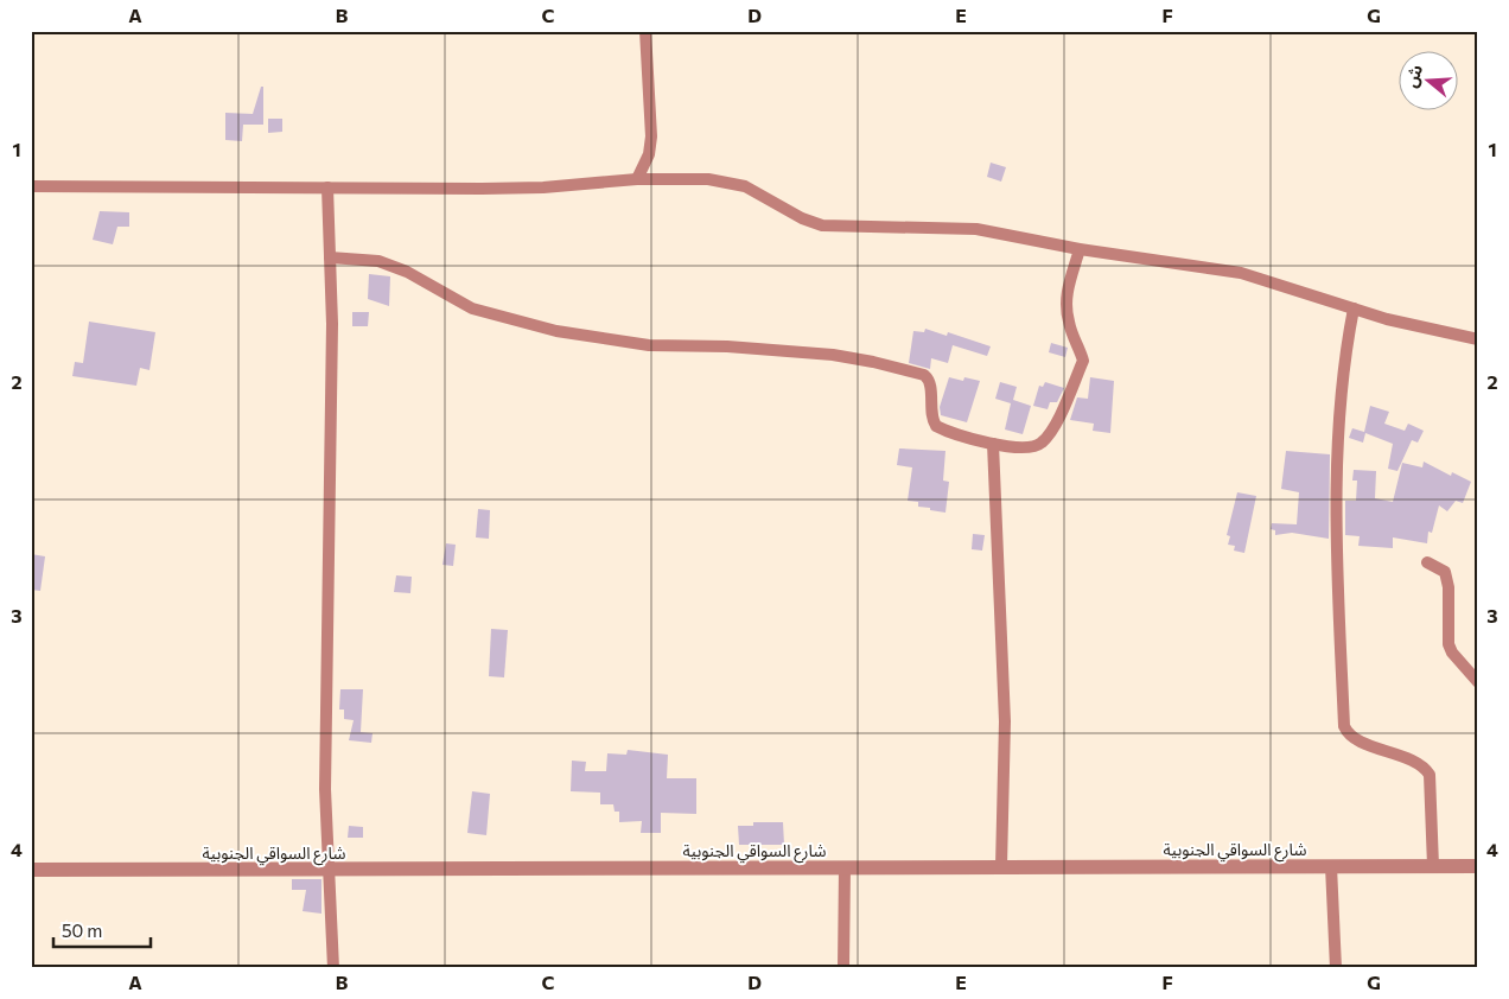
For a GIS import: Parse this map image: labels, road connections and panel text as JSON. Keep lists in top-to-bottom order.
{
  "streets": {
    "street": ["شارع السواقي الجنوبية"]
  },
  "scale_bar": "50 m",
  "north": "left",
  "grid": {
    "columns": [
      "A",
      "B",
      "C",
      "D",
      "E",
      "F",
      "G"
    ],
    "rows": [
      "1",
      "2",
      "3",
      "4"
    ]
  }
}
